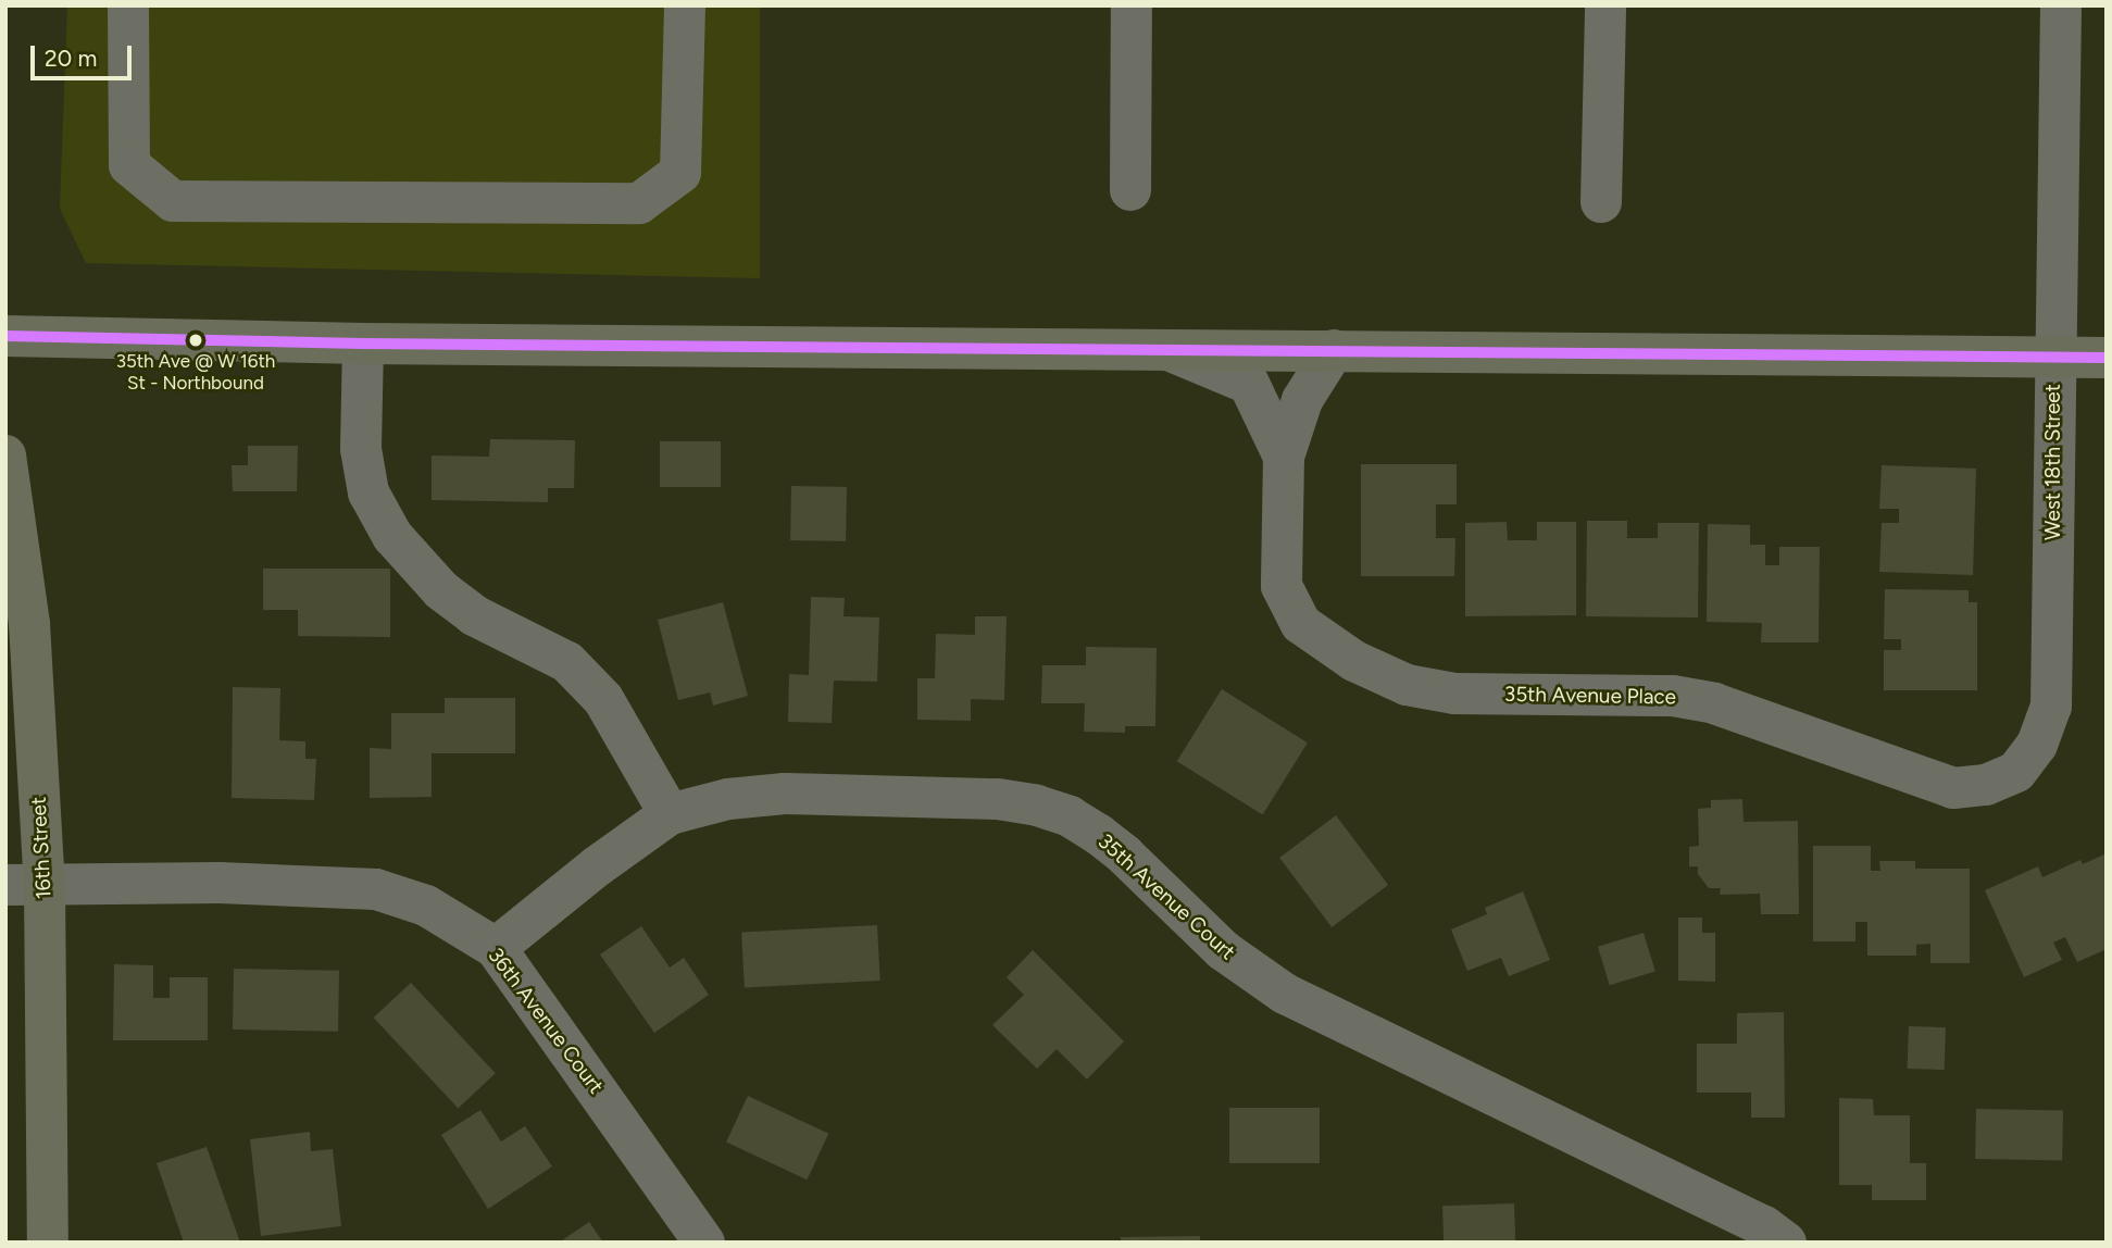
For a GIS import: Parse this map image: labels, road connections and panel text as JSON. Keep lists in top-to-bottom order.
{
  "streets": {
    "main road": ["16th Street"],
    "street": [
      "West 18th Street",
      "35th Avenue Place",
      "35th Avenue Court",
      "36th Avenue Court"
    ]
  },
  "crossings": [
    ["West 18th Street", "35th Avenue Place"],
    ["16th Street", "36th Avenue Court"],
    ["35th Avenue Court", "36th Avenue Court"]
  ],
  "places": ["35th Ave @ W 16th St - Northbound"],
  "scale_bar": "20 m"
}
